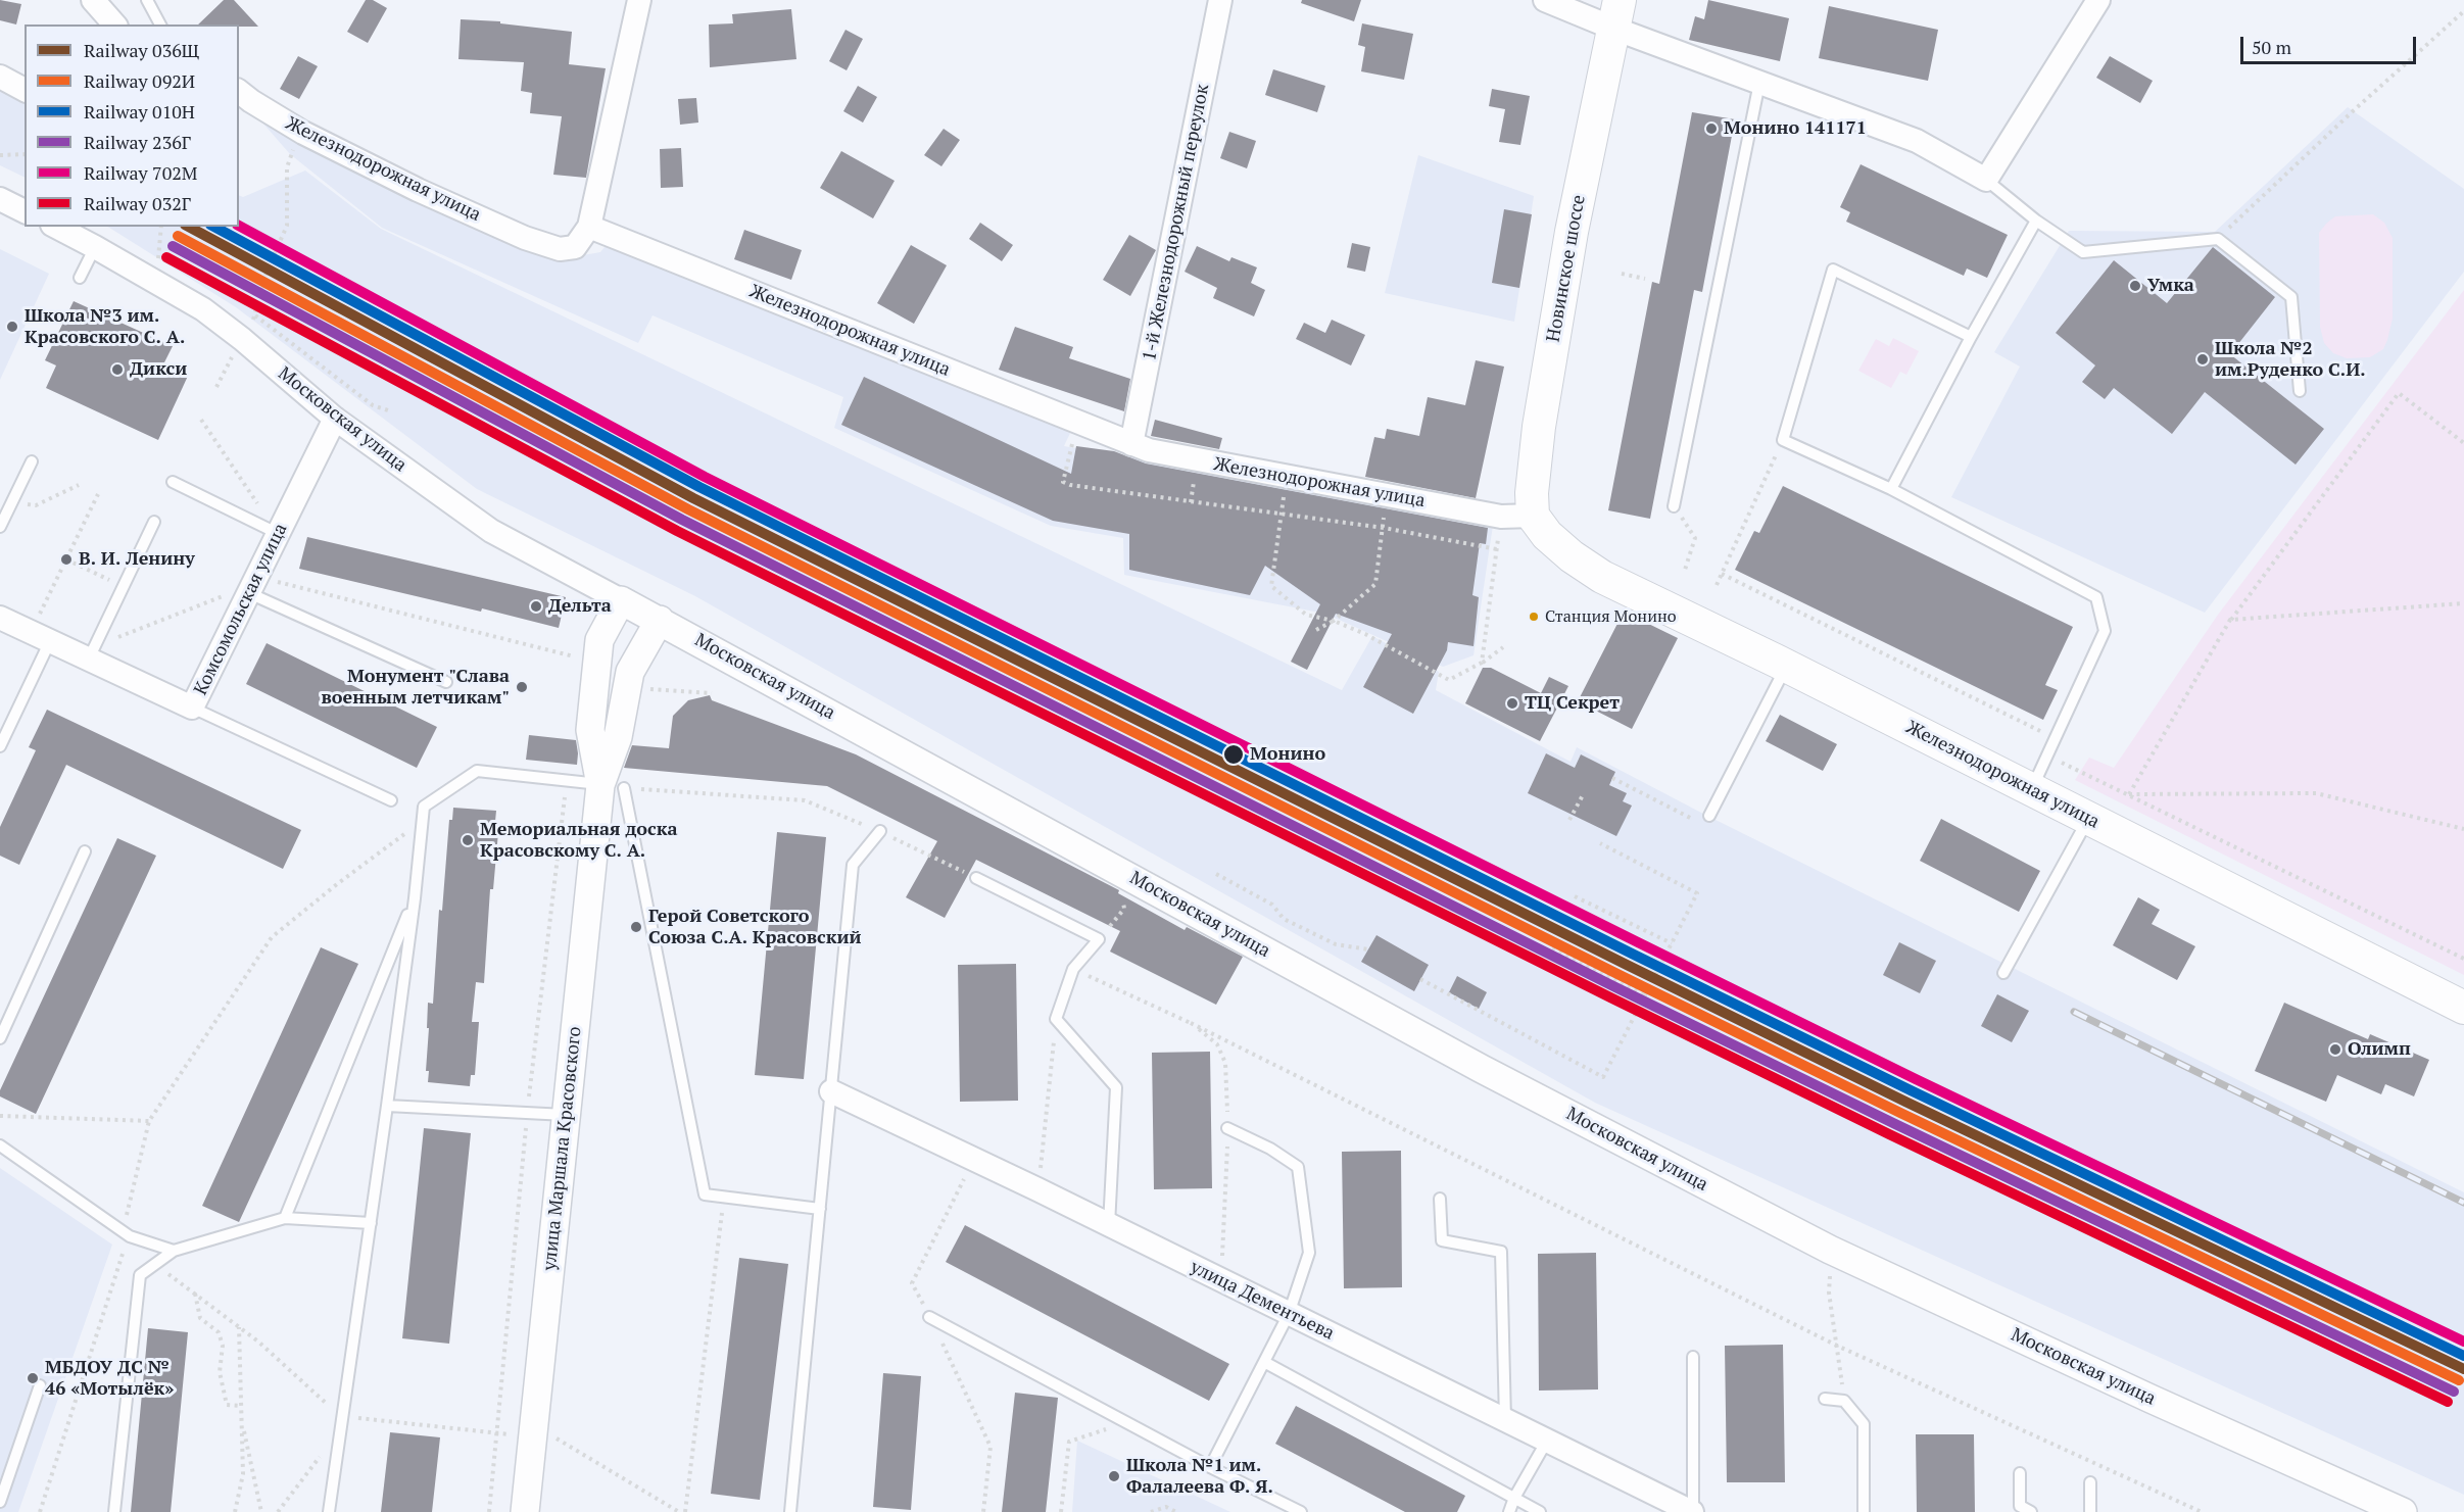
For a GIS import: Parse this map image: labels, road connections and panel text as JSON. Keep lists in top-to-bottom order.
{
  "streets": {
    "main road": ["Железнодорожная улица", "Новинское шоссе"],
    "street": [
      "1-й Железнодорожный переулок",
      "Московская улица",
      "Комсомольская улица",
      "улица Маршала Красовского",
      "улица Дементьева"
    ]
  },
  "crossings": [
    ["Железнодорожная улица", "1-й Железнодорожный переулок"],
    ["Железнодорожная улица", "Новинское шоссе"],
    ["Московская улица", "Комсомольская улица"],
    ["Московская улица", "улица Маршала Красовского"]
  ],
  "places": [
    "Монино 141171",
    "Умка",
    "Школа №3 им. Красовского С. А.",
    "Школа №2 им.Руденко С.И.",
    "Дикси",
    "В. И. Ленину",
    "Дельта",
    "Станция Монино",
    "Монумент \"Слава военным летчикам\"",
    "ТЦ Секрет",
    "Монино",
    "Мемориальная доска Красовскому С. А.",
    "Герой Советского Союза С.А. Красовский",
    "Олимп",
    "МБДОУ ДC № 46 «Мотылёк»",
    "Школа №1 им. Фалалеева Ф. Я."
  ],
  "lines": [
    "rail line 702М",
    "rail line 036Щ",
    "rail line 010Н",
    "rail line 092И",
    "rail line 236Г",
    "rail line 032Г"
  ],
  "legend": [
    "Railway 036Щ",
    "Railway 092И",
    "Railway 010Н",
    "Railway 236Г",
    "Railway 702М",
    "Railway 032Г"
  ],
  "scale_bar": "50 m"
}
